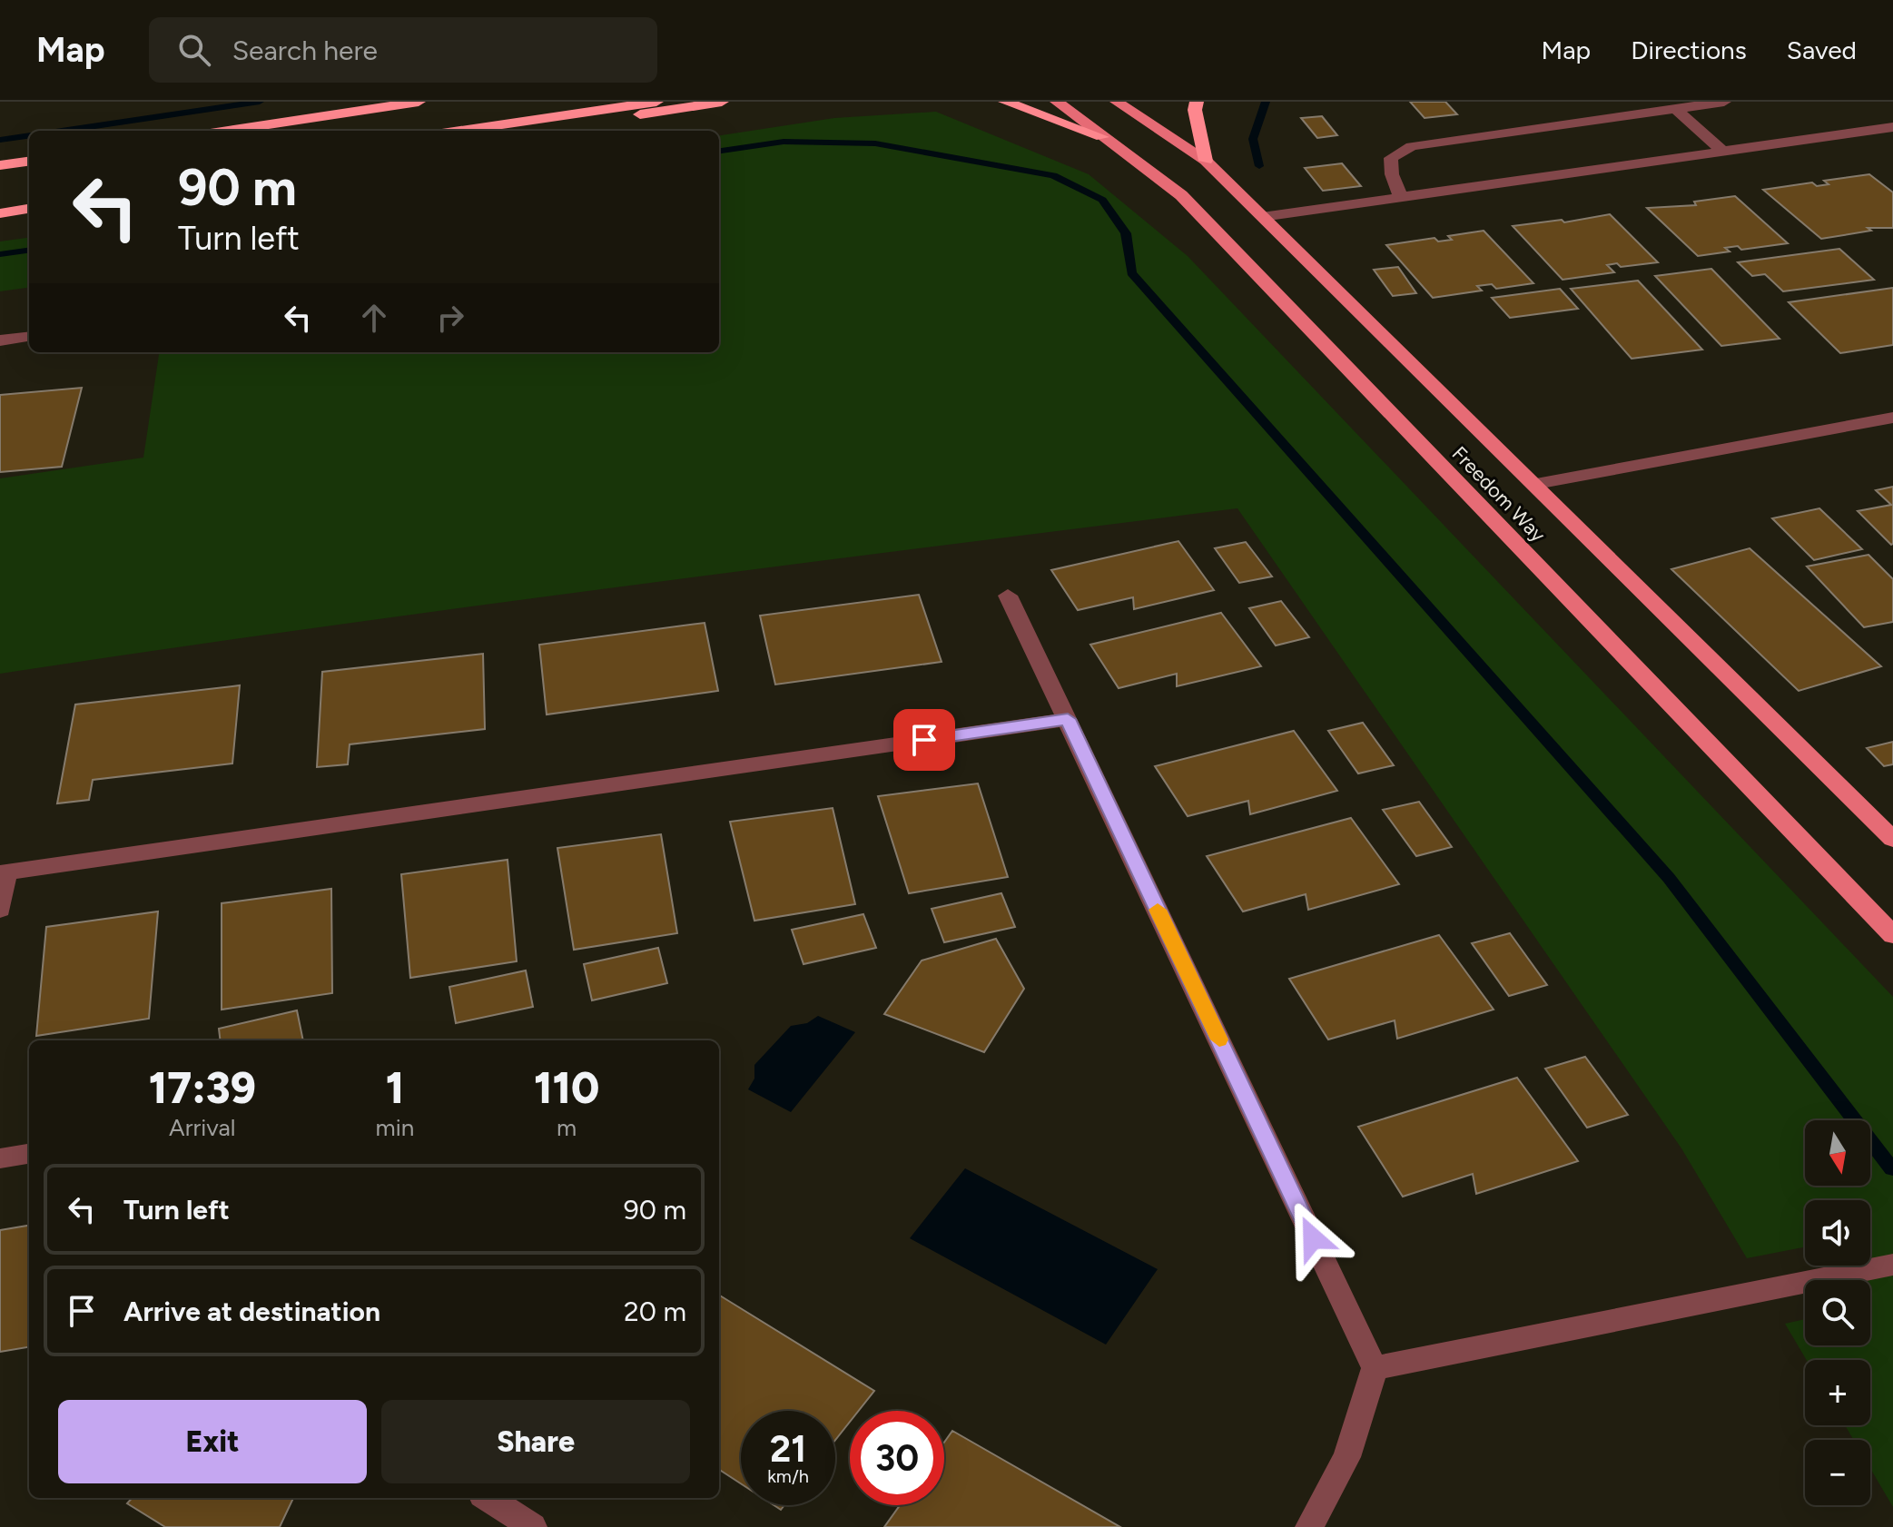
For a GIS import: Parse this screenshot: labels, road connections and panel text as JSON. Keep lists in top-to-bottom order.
{
  "streets": {
    "main road": ["Freedom Way"]
  },
  "north": "bottom",
  "page": {
    "header": "Map",
    "search": "Search here",
    "nav": ["Map", "Directions", "Saved"],
    "turn": ["90 m", "Turn left"],
    "eta": [
      "17:39",
      "Arrival",
      "1",
      "min",
      "110",
      "m"
    ],
    "map_buttons": ["+", "−"],
    "list": [
      {
        "name": "Turn left",
        "value": "90 m"
      },
      {
        "name": "Arrive at destination",
        "value": "20 m"
      }
    ],
    "buttons": ["Exit", "Share"],
    "speed": "21 km/h",
    "limit": "30"
  }
}
